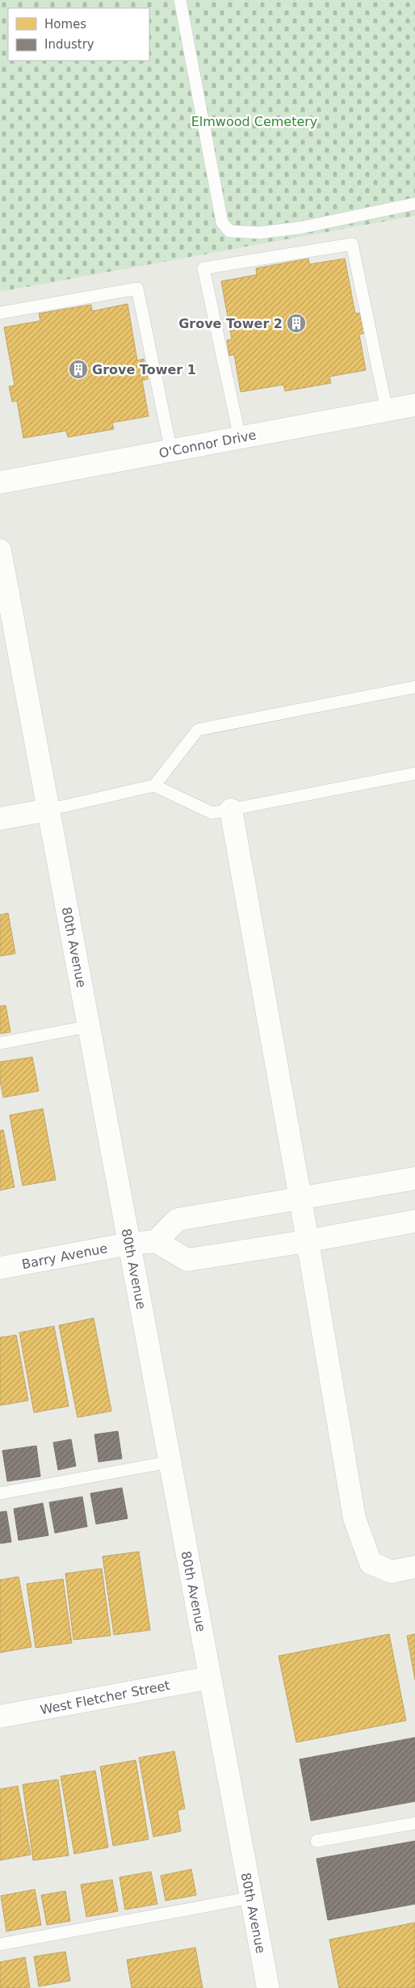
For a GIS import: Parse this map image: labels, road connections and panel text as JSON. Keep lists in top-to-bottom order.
{
  "streets": {
    "street": [
      "O'Connor Drive",
      "80th Avenue",
      "Barry Avenue",
      "West Fletcher Street"
    ]
  },
  "crossings": [
    ["80th Avenue", "Barry Avenue"],
    ["80th Avenue", "West Fletcher Street"]
  ],
  "parks": ["Elmwood Cemetery"],
  "places": {
    "building": ["Grove Tower 2", "Grove Tower 1"]
  },
  "legend": ["Homes", "Industry"]
}
